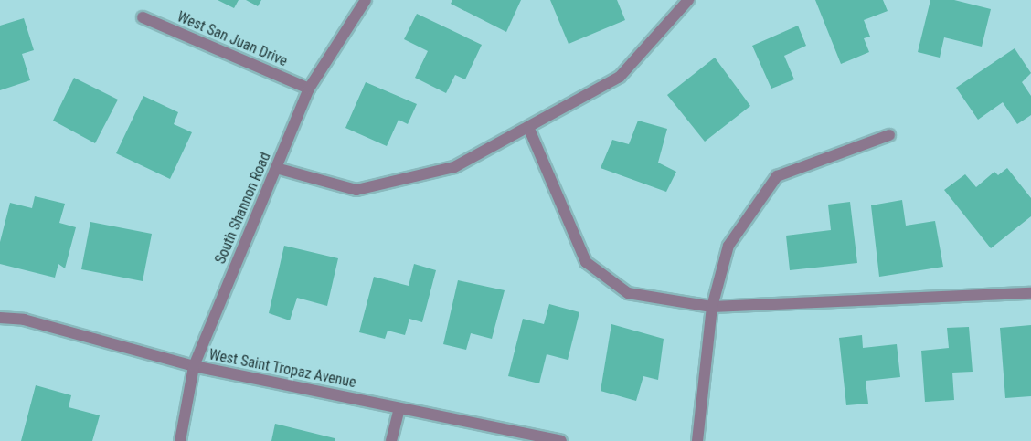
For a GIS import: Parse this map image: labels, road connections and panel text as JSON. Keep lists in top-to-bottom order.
{
  "streets": {
    "street": ["West San Juan Drive", "South Shannon Road", "West Saint Tropaz Avenue"]
  },
  "crossings": [
    ["West San Juan Drive", "South Shannon Road"],
    ["South Shannon Road", "West Saint Tropaz Avenue"]
  ]
}
